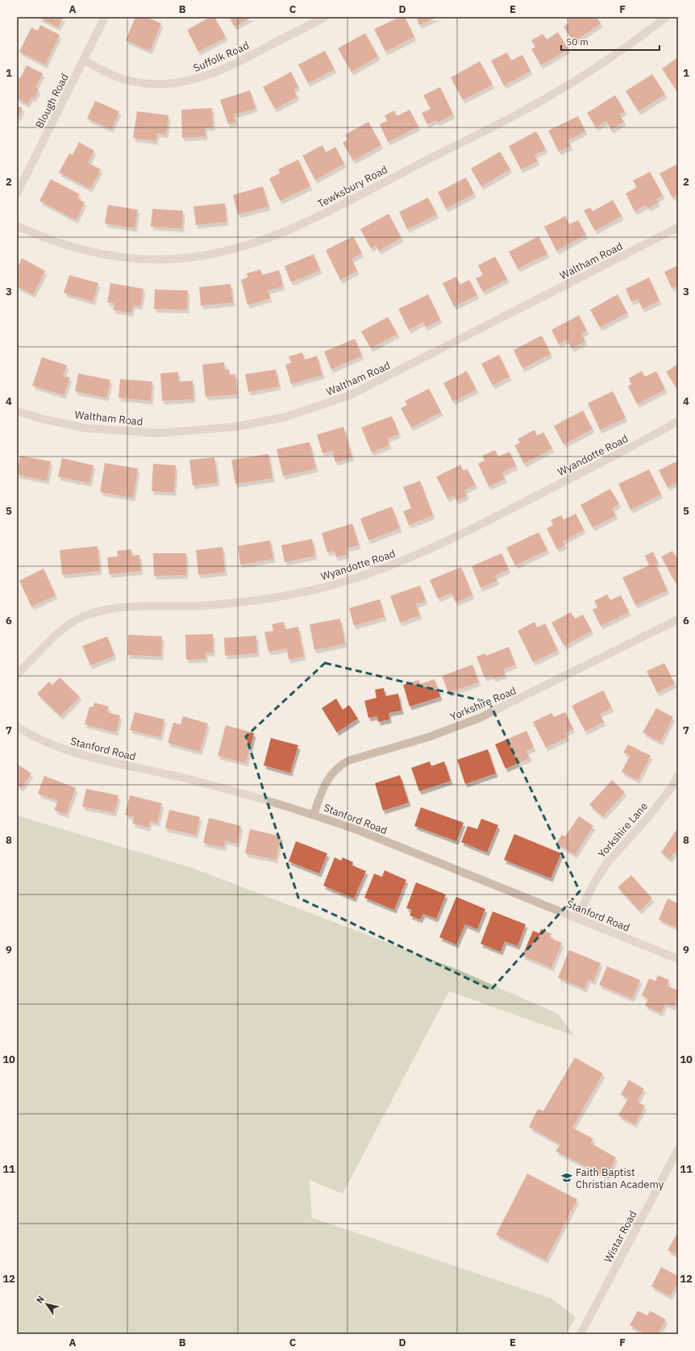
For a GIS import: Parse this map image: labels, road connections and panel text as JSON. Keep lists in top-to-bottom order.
{
  "streets": {
    "street": [
      "Suffolk Road",
      "Blough Road",
      "Tewksbury Road",
      "Waltham Road",
      "Wyandotte Road",
      "Yorkshire Road",
      "Stanford Road",
      "Yorkshire Lane",
      "Wistar Road"
    ]
  },
  "crossings": [
    ["Suffolk Road", "Blough Road"],
    ["Yorkshire Road", "Stanford Road"],
    ["Stanford Road", "Yorkshire Lane"]
  ],
  "places": {
    "school or university": ["Faith Baptist Christian Academy"]
  },
  "scale_bar": "50 m",
  "north": "top left",
  "grid": {
    "columns": [
      "A",
      "B",
      "C",
      "D",
      "E",
      "F"
    ],
    "rows": [
      "1",
      "2",
      "3",
      "4",
      "5",
      "6",
      "7",
      "8",
      "9",
      "10",
      "11",
      "12"
    ]
  }
}
